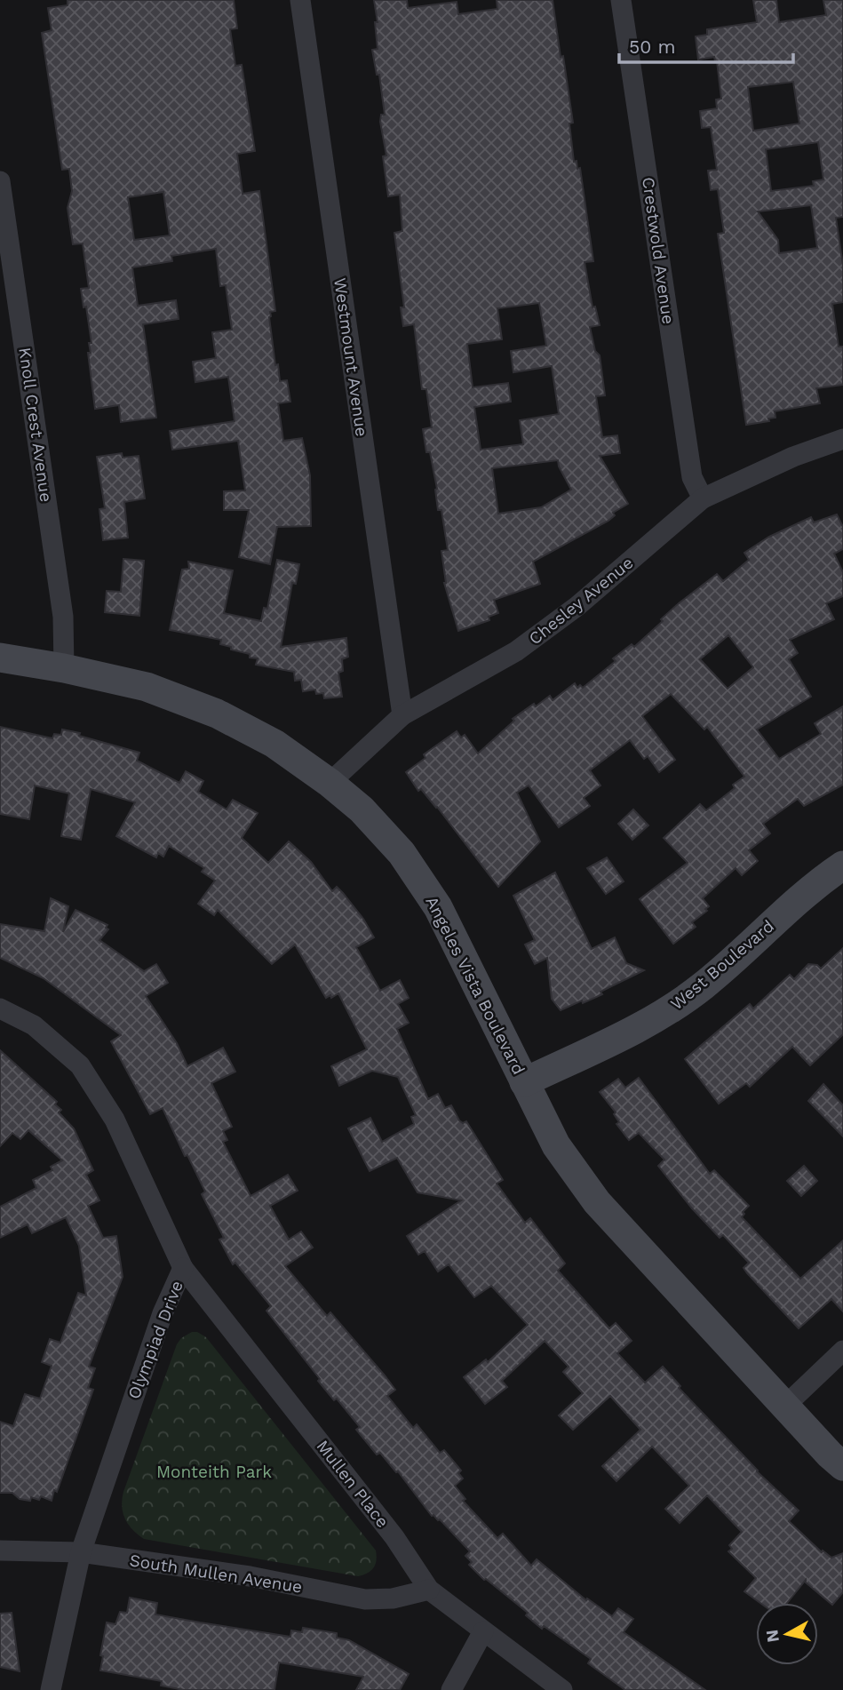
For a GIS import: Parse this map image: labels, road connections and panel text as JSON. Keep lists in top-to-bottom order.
{
  "streets": {
    "street": [
      "Crestwold Avenue",
      "Westmount Avenue",
      "Knoll Crest Avenue",
      "Chesley Avenue",
      "West Boulevard",
      "Angeles Vista Boulevard",
      "Olympiad Drive",
      "Mullen Place",
      "South Mullen Avenue"
    ]
  },
  "crossings": [
    ["Crestwold Avenue", "Chesley Avenue"],
    ["Westmount Avenue", "Chesley Avenue"],
    ["Knoll Crest Avenue", "Angeles Vista Boulevard"],
    ["Chesley Avenue", "Angeles Vista Boulevard"],
    ["West Boulevard", "Angeles Vista Boulevard"],
    ["Olympiad Drive", "Mullen Place"],
    ["Olympiad Drive", "South Mullen Avenue"],
    ["Mullen Place", "South Mullen Avenue"]
  ],
  "parks": ["Monteith Park"],
  "scale_bar": "50 m",
  "north": "left"
}
